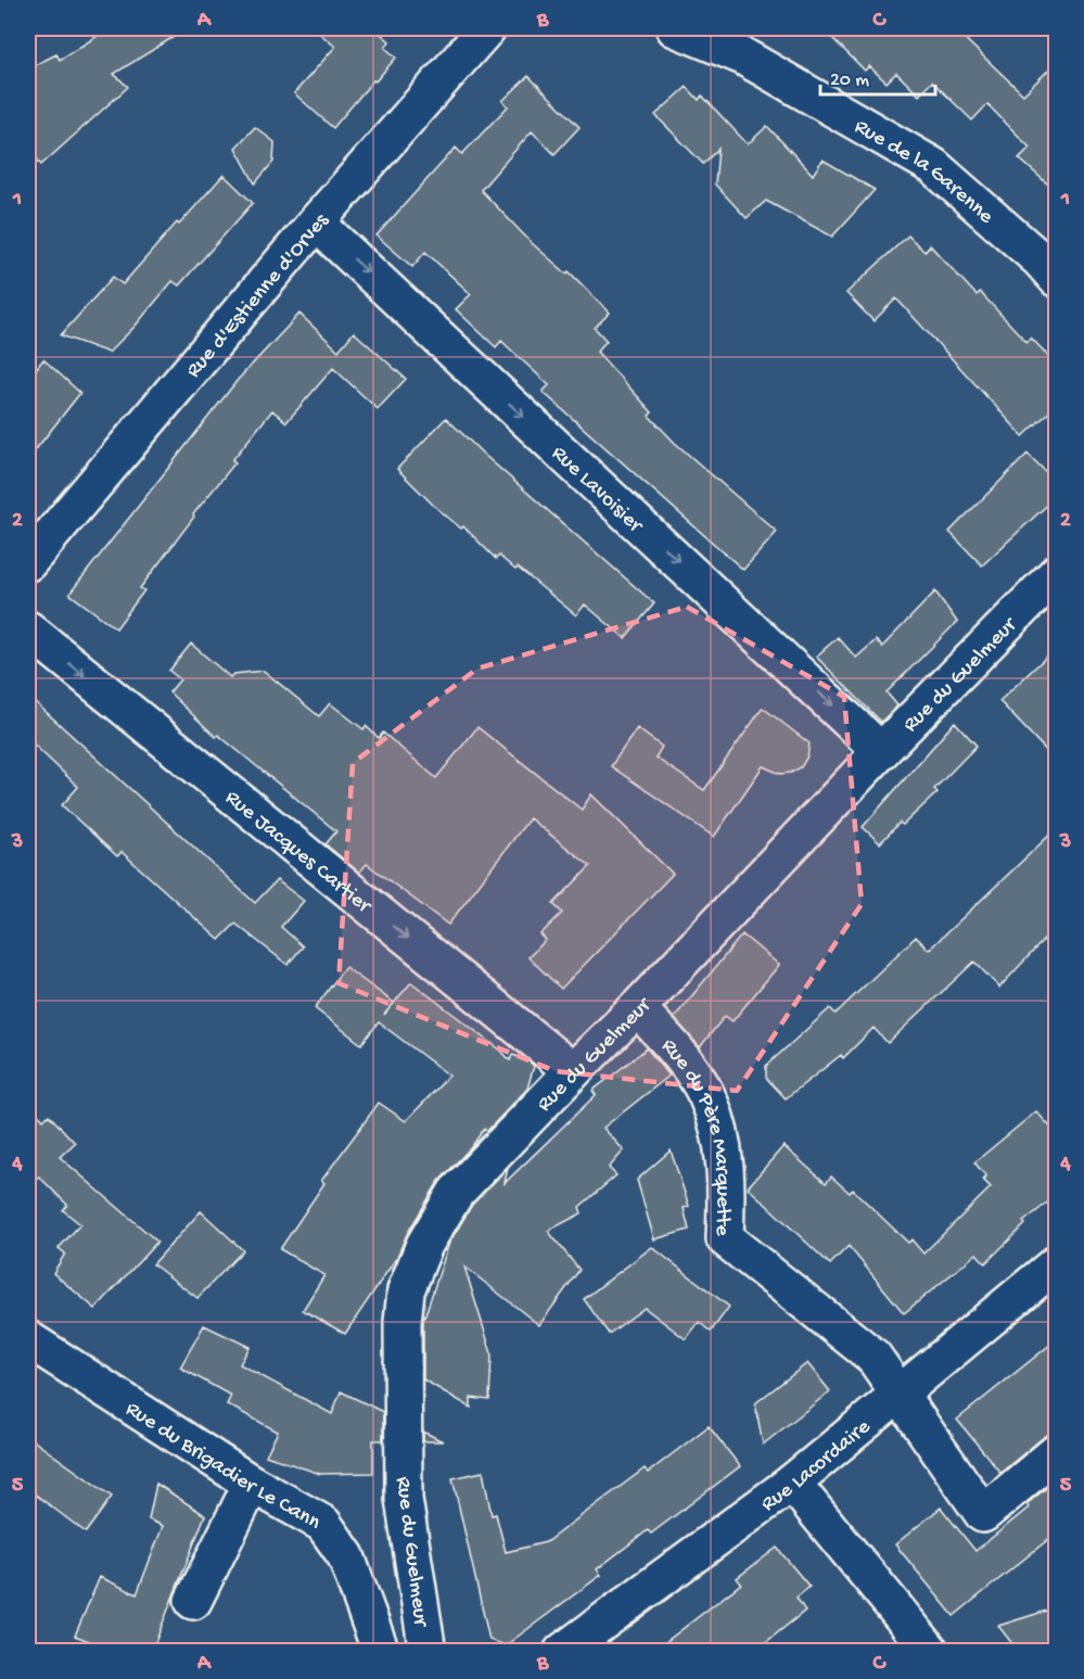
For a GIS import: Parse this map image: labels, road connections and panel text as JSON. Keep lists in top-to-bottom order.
{
  "streets": {
    "street": [
      "Rue de la Garenne",
      "Rue d'Estienne d'Orves",
      "Rue Lavoisier",
      "Rue du Guelmeur",
      "Rue Jacques Cartier",
      "Rue du Père Marquette",
      "Rue Lacordaire",
      "Rue du Brigadier Le Cann"
    ]
  },
  "crossings": [
    ["Rue d'Estienne d'Orves", "Rue Lavoisier"],
    ["Rue Lavoisier", "Rue du Guelmeur"],
    ["Rue du Guelmeur", "Rue Jacques Cartier"],
    ["Rue du Guelmeur", "Rue du Père Marquette"],
    ["Rue du Père Marquette", "Rue Lacordaire"]
  ],
  "one_way": ["Rue Lavoisier", "Rue Jacques Cartier"],
  "scale_bar": "20 m",
  "grid": {
    "columns": ["A", "B", "C"],
    "rows": [
      "1",
      "2",
      "3",
      "4",
      "5"
    ]
  }
}
